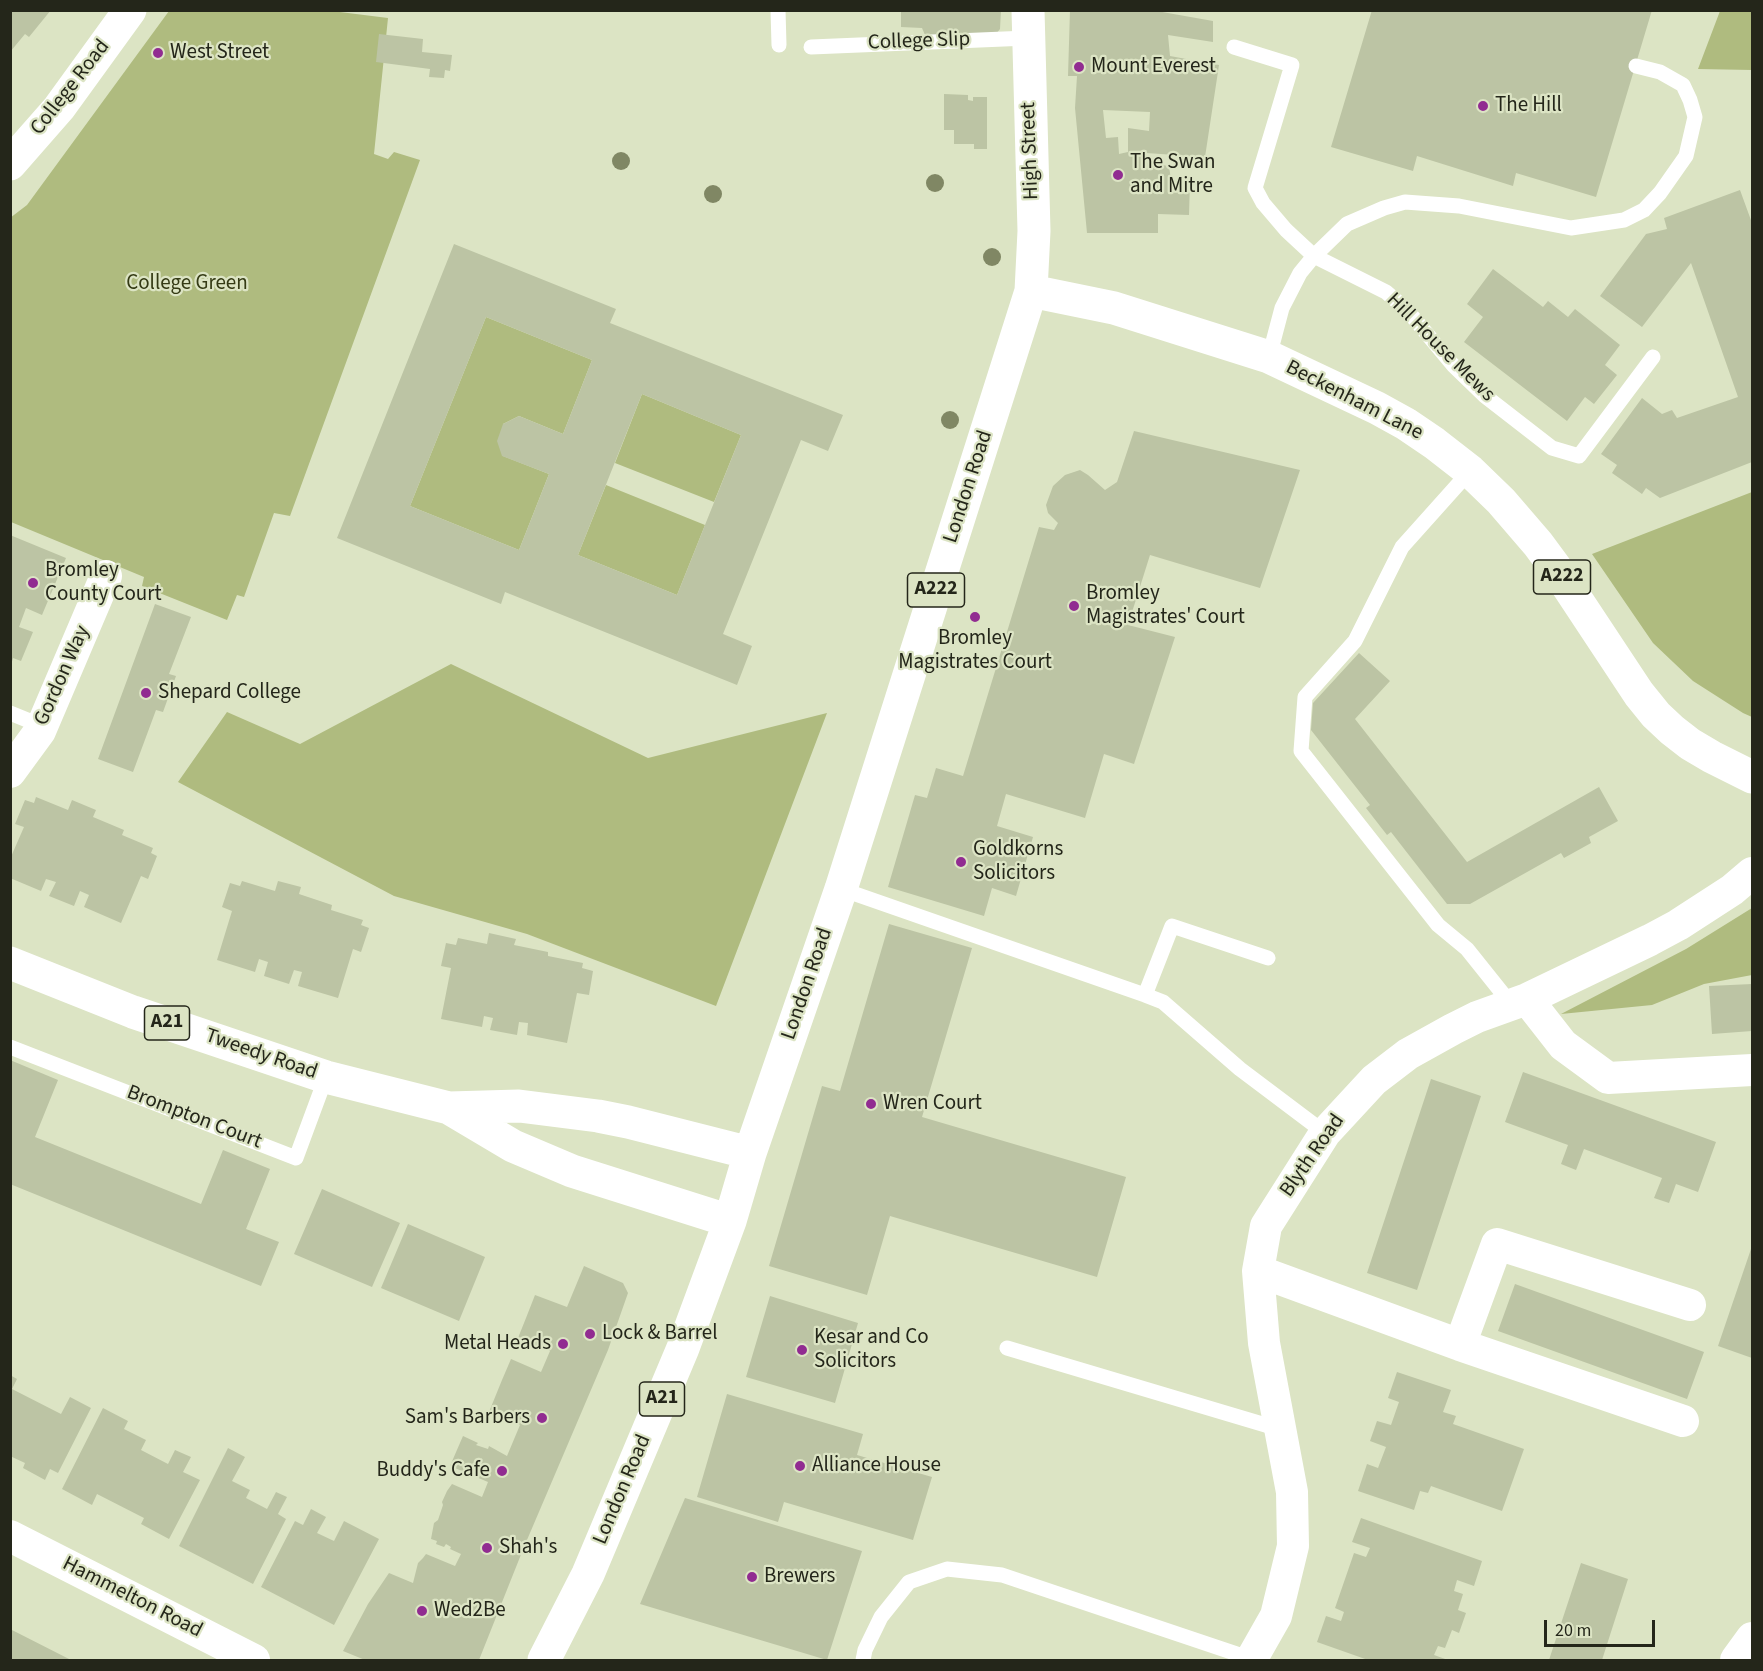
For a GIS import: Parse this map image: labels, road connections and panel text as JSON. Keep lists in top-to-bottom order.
{
  "streets": {
    "main road": [
      "College Road",
      "High Street",
      "Beckenham Lane",
      "London Road",
      "A222",
      "A21",
      "Tweedy Road"
    ],
    "street": ["Gordon Way", "Blyth Road", "Hammelton Road"],
    "lane": ["College Slip", "Hill House Mews", "Brompton Court"]
  },
  "crossings": [
    ["College Slip", "High Street"],
    ["High Street", "Beckenham Lane"],
    ["High Street", "London Road"],
    ["Beckenham Lane", "London Road"],
    ["London Road", "Tweedy Road"],
    ["Tweedy Road", "Brompton Court"]
  ],
  "parks": ["College Green"],
  "places": [
    "West Street",
    "Mount Everest",
    "The Hill",
    "The Swan and Mitre",
    "Bromley County Court",
    "Bromley Magistrates' Court",
    "Bromley Magistrates Court",
    "Shepard College",
    "Goldkorns Solicitors",
    "Wren Court",
    "Lock & Barrel",
    "Metal Heads",
    "Kesar and Co Solicitors",
    "Sam's Barbers",
    "Alliance House",
    "Buddy's Cafe",
    "Shah's",
    "Brewers",
    "Wed2Be"
  ],
  "scale_bar": "20 m"
}
